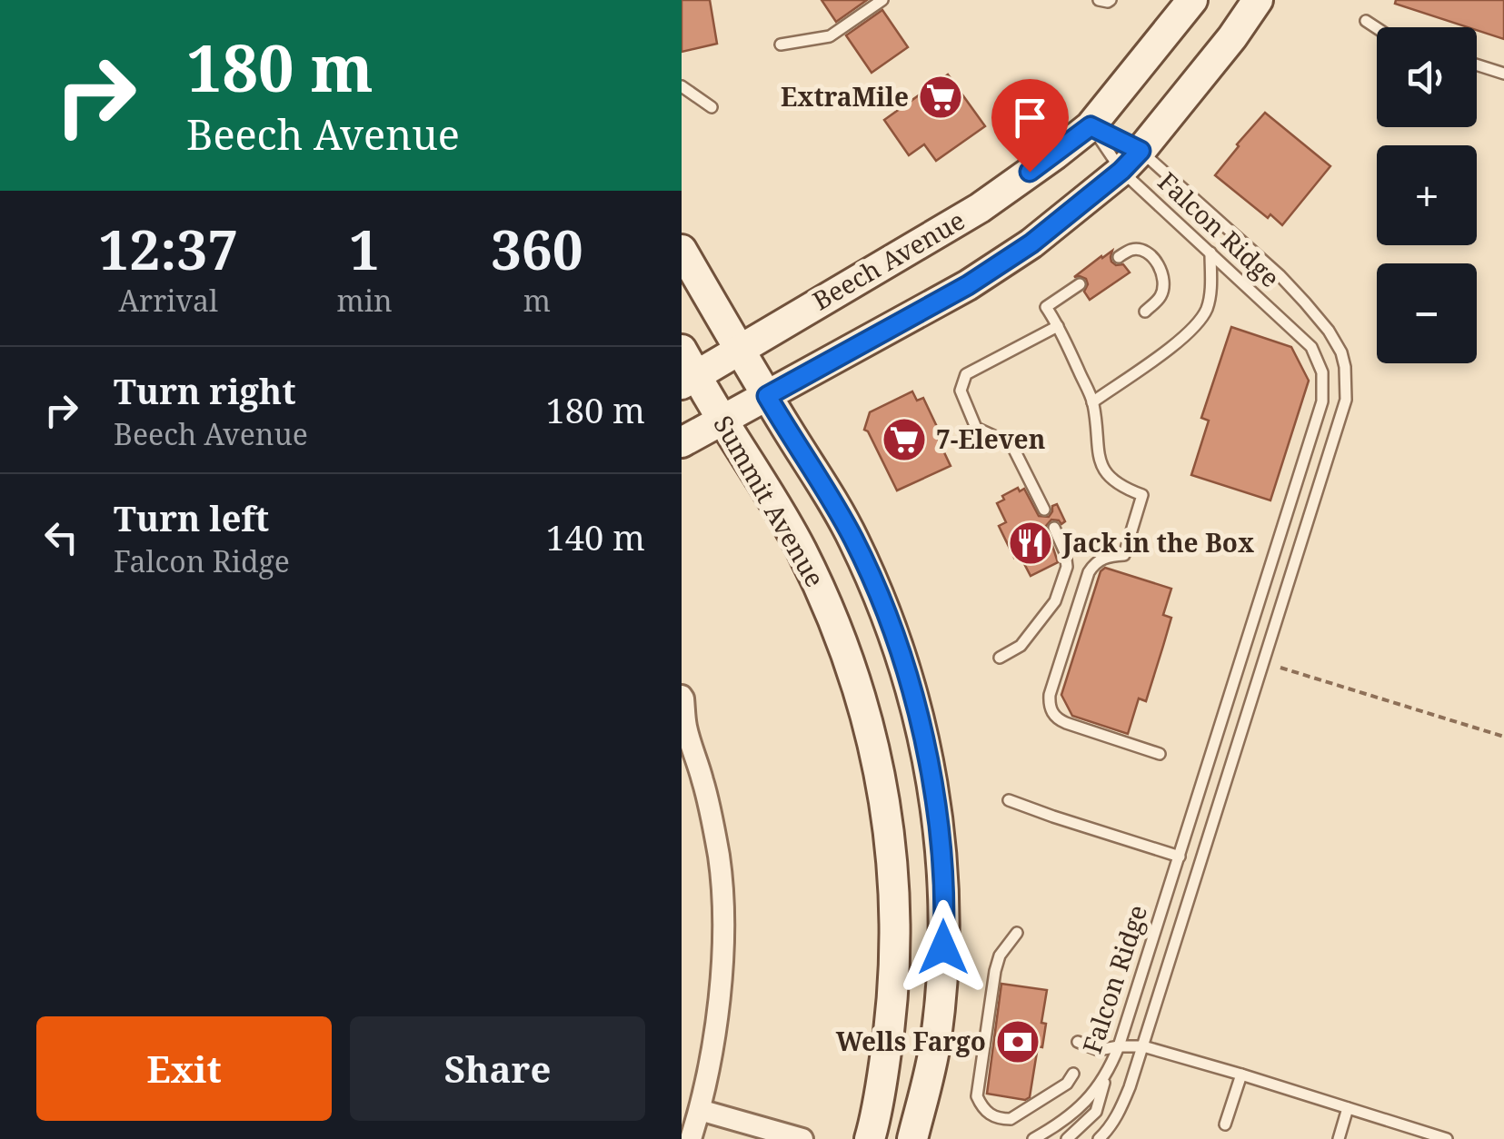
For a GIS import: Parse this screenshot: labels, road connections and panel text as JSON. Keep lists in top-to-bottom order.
{
  "streets": {
    "main road": ["Beech Avenue", "Summit Avenue"],
    "lane": ["Falcon Ridge"]
  },
  "crossings": [
    ["Falcon Ridge", "Beech Avenue"],
    ["Beech Avenue", "Summit Avenue"]
  ],
  "places": {
    "supermarket": ["ExtraMile", "7-Eleven"],
    "restaurant": ["Jack in the Box"],
    "bank": ["Wells Fargo"]
  },
  "page": {
    "turn": ["180 m", "Beech Avenue"],
    "map_buttons": ["+", "−"],
    "eta": [
      "12:37",
      "Arrival",
      "1",
      "min",
      "360",
      "m"
    ],
    "list": [
      {
        "name": "Turn right",
        "note": "Beech Avenue",
        "value": "180 m"
      },
      {
        "name": "Turn left",
        "note": "Falcon Ridge",
        "value": "140 m"
      }
    ],
    "buttons": ["Exit", "Share"]
  }
}
